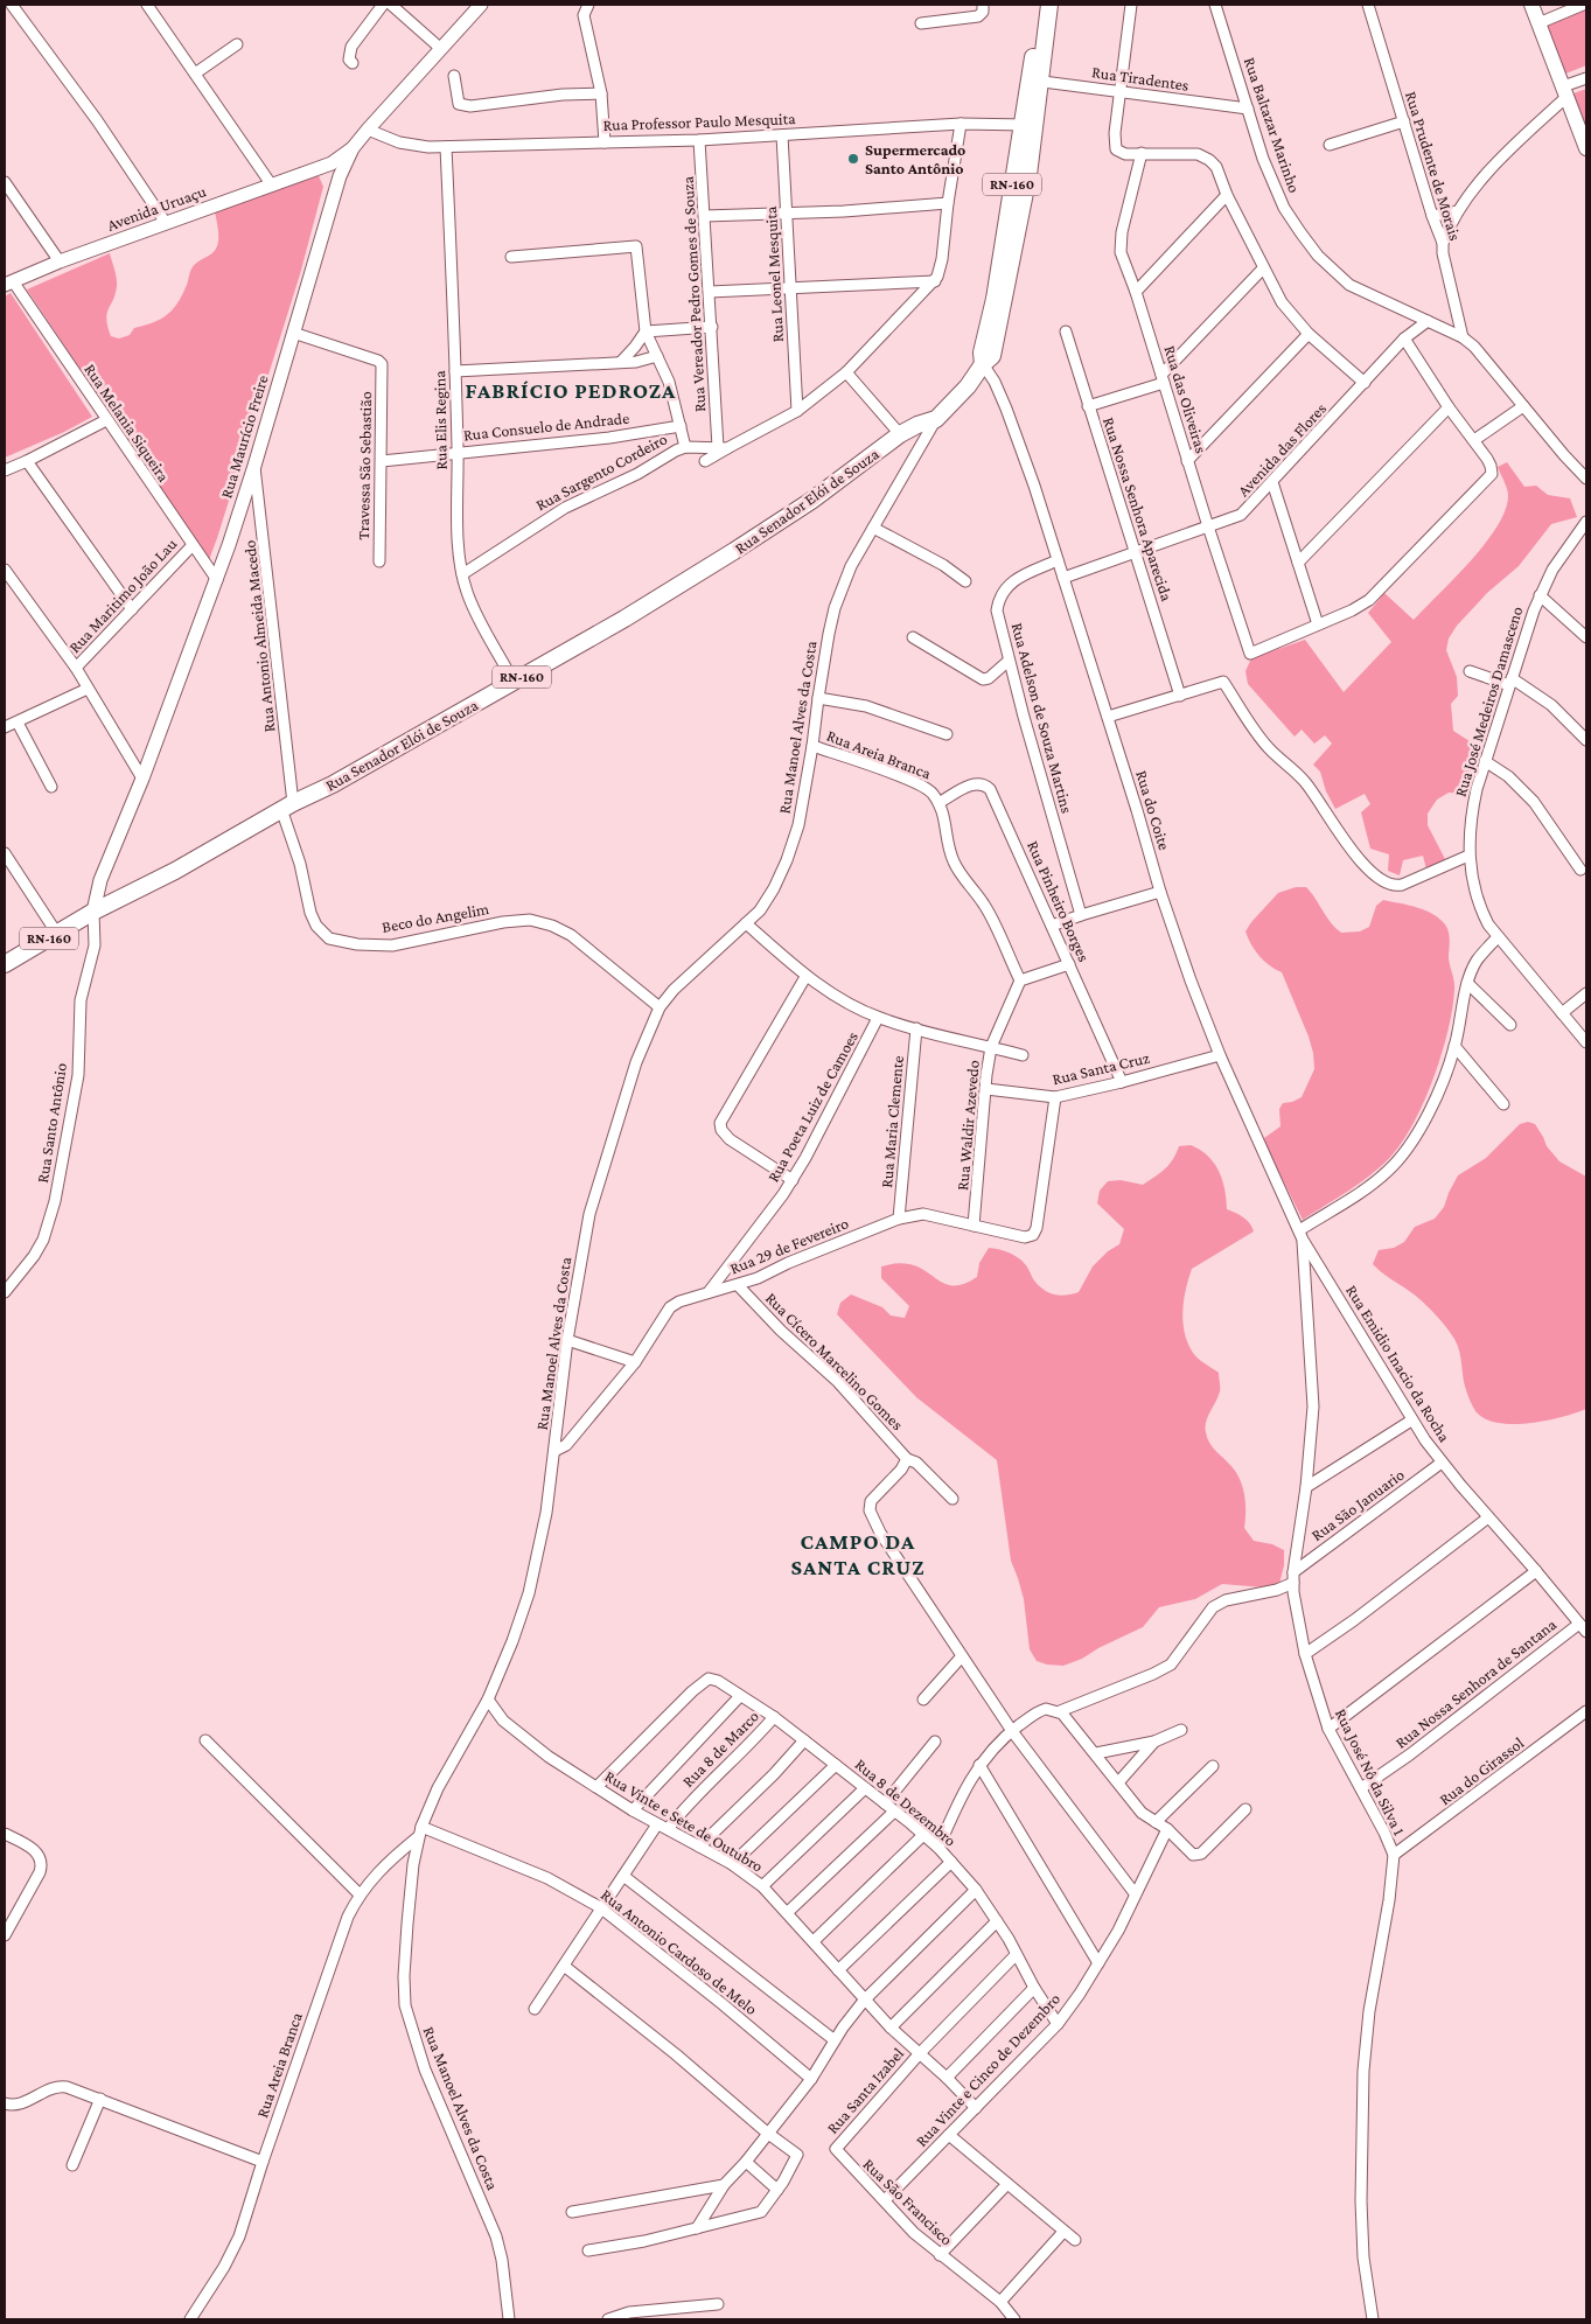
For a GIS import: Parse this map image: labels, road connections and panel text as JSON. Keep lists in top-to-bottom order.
{
  "streets": {
    "main road": ["RN-160", "Rua Senador Elói de Souza"],
    "street": [
      "Rua Tiradentes",
      "Rua Professor Paulo Mesquita",
      "Rua Baltazar Marinho",
      "Rua Prudente de Morais",
      "Avenida Uruaçu",
      "Rua Leonel Mesquita",
      "Rua Vereador Pedro Gomes de Souza",
      "Rua das Oliveiras",
      "Rua Elis Regina",
      "Rua Melania Siqueira",
      "Rua Consuelo de Andrade",
      "Rua Maurício Freire",
      "Avenida das Flores",
      "Travessa São Sebastião",
      "Rua Sargento Cordeiro",
      "Rua Nossa Senhora Aparecida",
      "Rua Maritimo João Lau",
      "Rua Antonio Almeida Macedo",
      "Rua José Medeiros Damasceno",
      "Rua Adelson de Souza Martins",
      "Rua Manoel Alves da Costa",
      "Rua Areia Branca",
      "Rua do Coite",
      "Rua Pinheiro Borges",
      "Beco do Angelim",
      "Rua Santa Cruz",
      "Rua Poeta Luiz de Camoes",
      "Rua Maria Clemente",
      "Rua Santo Antônio",
      "Rua Waldir Azevedo",
      "Rua 29 de Fevereiro",
      "Rua Cícero Marcelino Gomes",
      "Rua Emidio Inacio da Rocha",
      "Rua São Januario",
      "Rua Nossa Senhora de Santana",
      "Rua 8 de Marco",
      "Rua do Girassol",
      "Rua José Nô da Silva 1",
      "Rua 8 de Dezembro",
      "Rua Vinte e Sete de Outubro",
      "Rua Antonio Cardoso de Melo",
      "Rua Vinte e Cinco de Dezembro",
      "Rua Santa Izabel",
      "Rua São Francisco"
    ]
  },
  "crossings": [
    ["Rua Tiradentes", "Rua Baltazar Marinho"],
    ["Rua Tiradentes", "Rua Senador Elói de Souza"],
    ["Rua Professor Paulo Mesquita", "Rua Leonel Mesquita"],
    ["Rua Professor Paulo Mesquita", "Rua Vereador Pedro Gomes de Souza"],
    ["Rua Professor Paulo Mesquita", "Rua Elis Regina"],
    ["Rua Professor Paulo Mesquita", "Rua Maurício Freire"],
    ["Rua Professor Paulo Mesquita", "Rua Sargento Cordeiro"],
    ["Rua Professor Paulo Mesquita", "Rua Senador Elói de Souza"],
    ["Rua Baltazar Marinho", "Rua Prudente de Morais"],
    ["Rua Baltazar Marinho", "Avenida das Flores"],
    ["Avenida Uruaçu", "Rua Melania Siqueira"],
    ["Avenida Uruaçu", "Rua Maurício Freire"],
    ["Rua Leonel Mesquita", "Rua Sargento Cordeiro"],
    ["Rua Vereador Pedro Gomes de Souza", "Rua Sargento Cordeiro"],
    ["Rua das Oliveiras", "Avenida das Flores"],
    ["Rua Elis Regina", "Rua Consuelo de Andrade"],
    ["Rua Elis Regina", "Rua Sargento Cordeiro"],
    ["Rua Elis Regina", "Rua Senador Elói de Souza"],
    ["Rua Melania Siqueira", "Rua Maurício Freire"],
    ["Rua Melania Siqueira", "Rua Maritimo João Lau"],
    ["Rua Consuelo de Andrade", "Travessa São Sebastião"],
    ["Rua Maurício Freire", "Travessa São Sebastião"],
    ["Rua Maurício Freire", "Rua Senador Elói de Souza"],
    ["Rua Maurício Freire", "Rua Antonio Almeida Macedo"],
    ["Rua Maurício Freire", "Rua Santo Antônio"],
    ["Avenida das Flores", "Rua Nossa Senhora Aparecida"],
    ["Avenida das Flores", "Rua do Coite"],
    ["Rua Senador Elói de Souza", "Rua Antonio Almeida Macedo"],
    ["Rua Senador Elói de Souza", "Rua Manoel Alves da Costa"],
    ["Rua Senador Elói de Souza", "Rua do Coite"],
    ["Rua Senador Elói de Souza", "Beco do Angelim"],
    ["Rua Senador Elói de Souza", "Rua Santo Antônio"],
    ["Rua Antonio Almeida Macedo", "Beco do Angelim"],
    ["Rua Adelson de Souza Martins", "Rua do Coite"],
    ["Rua Manoel Alves da Costa", "Rua Areia Branca"],
    ["Rua Manoel Alves da Costa", "Beco do Angelim"],
    ["Rua Manoel Alves da Costa", "Rua 29 de Fevereiro"],
    ["Rua Manoel Alves da Costa", "Rua Vinte e Sete de Outubro"],
    ["Rua Manoel Alves da Costa", "Rua Antonio Cardoso de Melo"],
    ["Rua Areia Branca", "Rua Pinheiro Borges"],
    ["Rua Areia Branca", "Rua Waldir Azevedo"],
    ["Rua Areia Branca", "Rua Antonio Cardoso de Melo"],
    ["Rua do Coite", "Rua Santa Cruz"],
    ["Rua do Coite", "Rua Emidio Inacio da Rocha"],
    ["Rua do Coite", "Rua José Nô da Silva 1"],
    ["Rua Pinheiro Borges", "Rua Santa Cruz"],
    ["Rua Santa Cruz", "Rua Waldir Azevedo"],
    ["Rua Santa Cruz", "Rua 29 de Fevereiro"],
    ["Rua Poeta Luiz de Camoes", "Rua 29 de Fevereiro"],
    ["Rua Maria Clemente", "Rua 29 de Fevereiro"],
    ["Rua Waldir Azevedo", "Rua 29 de Fevereiro"],
    ["Rua 29 de Fevereiro", "Rua Cícero Marcelino Gomes"],
    ["Rua Emidio Inacio da Rocha", "Rua São Januario"],
    ["Rua Emidio Inacio da Rocha", "Rua Nossa Senhora de Santana"],
    ["Rua Emidio Inacio da Rocha", "Rua José Nô da Silva 1"],
    ["Rua São Januario", "Rua José Nô da Silva 1"],
    ["Rua São Januario", "Rua 8 de Dezembro"],
    ["Rua Nossa Senhora de Santana", "Rua José Nô da Silva 1"],
    ["Rua 8 de Marco", "Rua 8 de Dezembro"],
    ["Rua 8 de Marco", "Rua Vinte e Sete de Outubro"],
    ["Rua 8 de Marco", "Rua Antonio Cardoso de Melo"],
    ["Rua do Girassol", "Rua José Nô da Silva 1"],
    ["Rua 8 de Dezembro", "Rua Vinte e Sete de Outubro"],
    ["Rua 8 de Dezembro", "Rua Vinte e Cinco de Dezembro"],
    ["Rua 8 de Dezembro", "Rua Santa Izabel"],
    ["Rua Vinte e Sete de Outubro", "Rua Vinte e Cinco de Dezembro"],
    ["Rua Vinte e Sete de Outubro", "Rua Santa Izabel"],
    ["Rua Vinte e Cinco de Dezembro", "Rua São Francisco"],
    ["Rua Santa Izabel", "Rua São Francisco"]
  ],
  "districts": ["FABRÍCIO PEDROZA", "CAMPO DA SANTA CRUZ"],
  "places": ["Supermercado Santo Antônio"]
}
